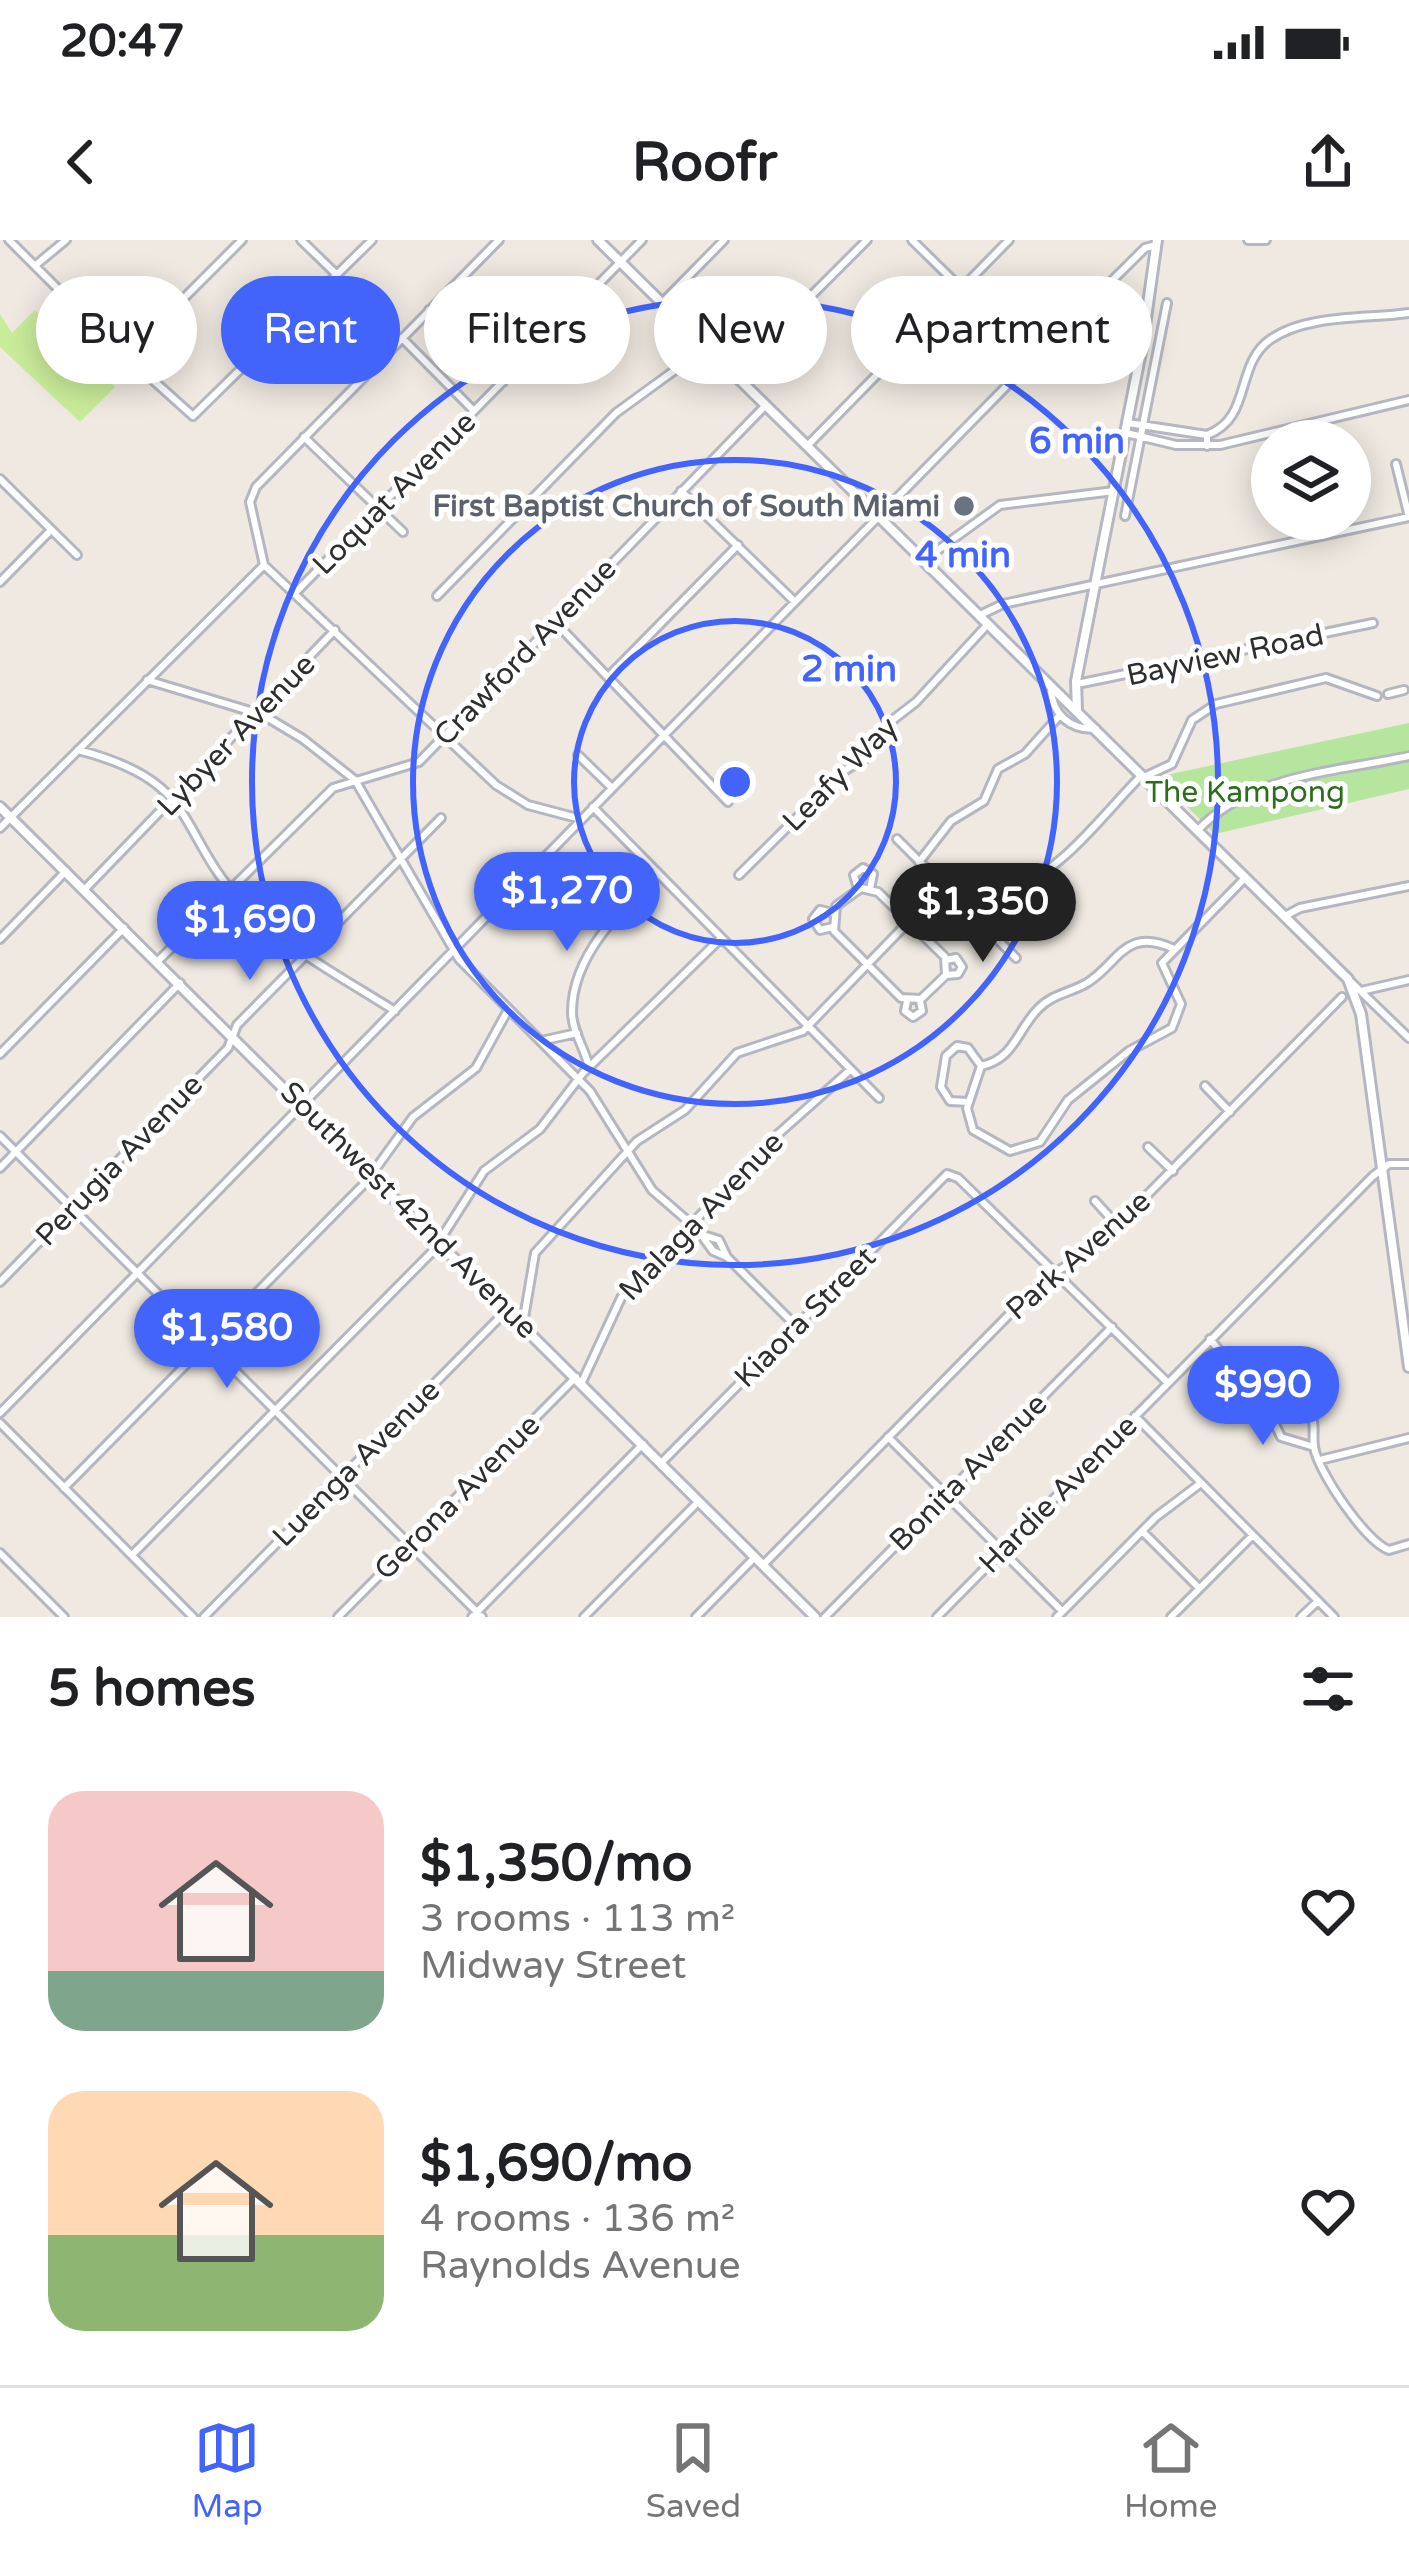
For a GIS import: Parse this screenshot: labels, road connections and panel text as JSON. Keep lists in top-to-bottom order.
{
  "streets": {
    "main road": ["Southwest 42nd Avenue"],
    "street": [
      "Loquat Avenue",
      "Crawford Avenue",
      "Bayview Road",
      "Lybyer Avenue",
      "Leafy Way",
      "Perugia Avenue",
      "Malaga Avenue",
      "Park Avenue",
      "Kiaora Street",
      "Luenga Avenue",
      "Bonita Avenue",
      "Hardie Avenue",
      "Gerona Avenue"
    ]
  },
  "crossings": [
    ["Loquat Avenue", "Southwest 42nd Avenue"],
    ["Crawford Avenue", "Southwest 42nd Avenue"],
    ["Lybyer Avenue", "Southwest 42nd Avenue"],
    ["Perugia Avenue", "Southwest 42nd Avenue"],
    ["Southwest 42nd Avenue", "Malaga Avenue"],
    ["Southwest 42nd Avenue", "Park Avenue"],
    ["Southwest 42nd Avenue", "Kiaora Street"],
    ["Southwest 42nd Avenue", "Luenga Avenue"],
    ["Southwest 42nd Avenue", "Gerona Avenue"],
    ["Malaga Avenue", "Gerona Avenue"],
    ["Park Avenue", "Kiaora Street"]
  ],
  "parks": ["The Kampong"],
  "places": ["First Baptist Church of South Miami"],
  "page": {
    "status": "20:47",
    "header": "Roofr",
    "chip": [
      "Buy",
      "Rent",
      "Filters",
      "New",
      "Apartment"
    ],
    "price": [
      "$1,270",
      "$1,350",
      "$1,690",
      "$1,580",
      "$990"
    ],
    "heading": "5 homes",
    "list": [
      {
        "name": "$1,350/mo",
        "note": "3 rooms · 113 m² · Midway Street"
      },
      {
        "name": "$1,690/mo",
        "note": "4 rooms · 136 m² · Raynolds Avenue"
      }
    ],
    "tabs": ["Map", "Saved", "Home"]
  },
  "rings": ["6 min", "4 min", "2 min"]
}
